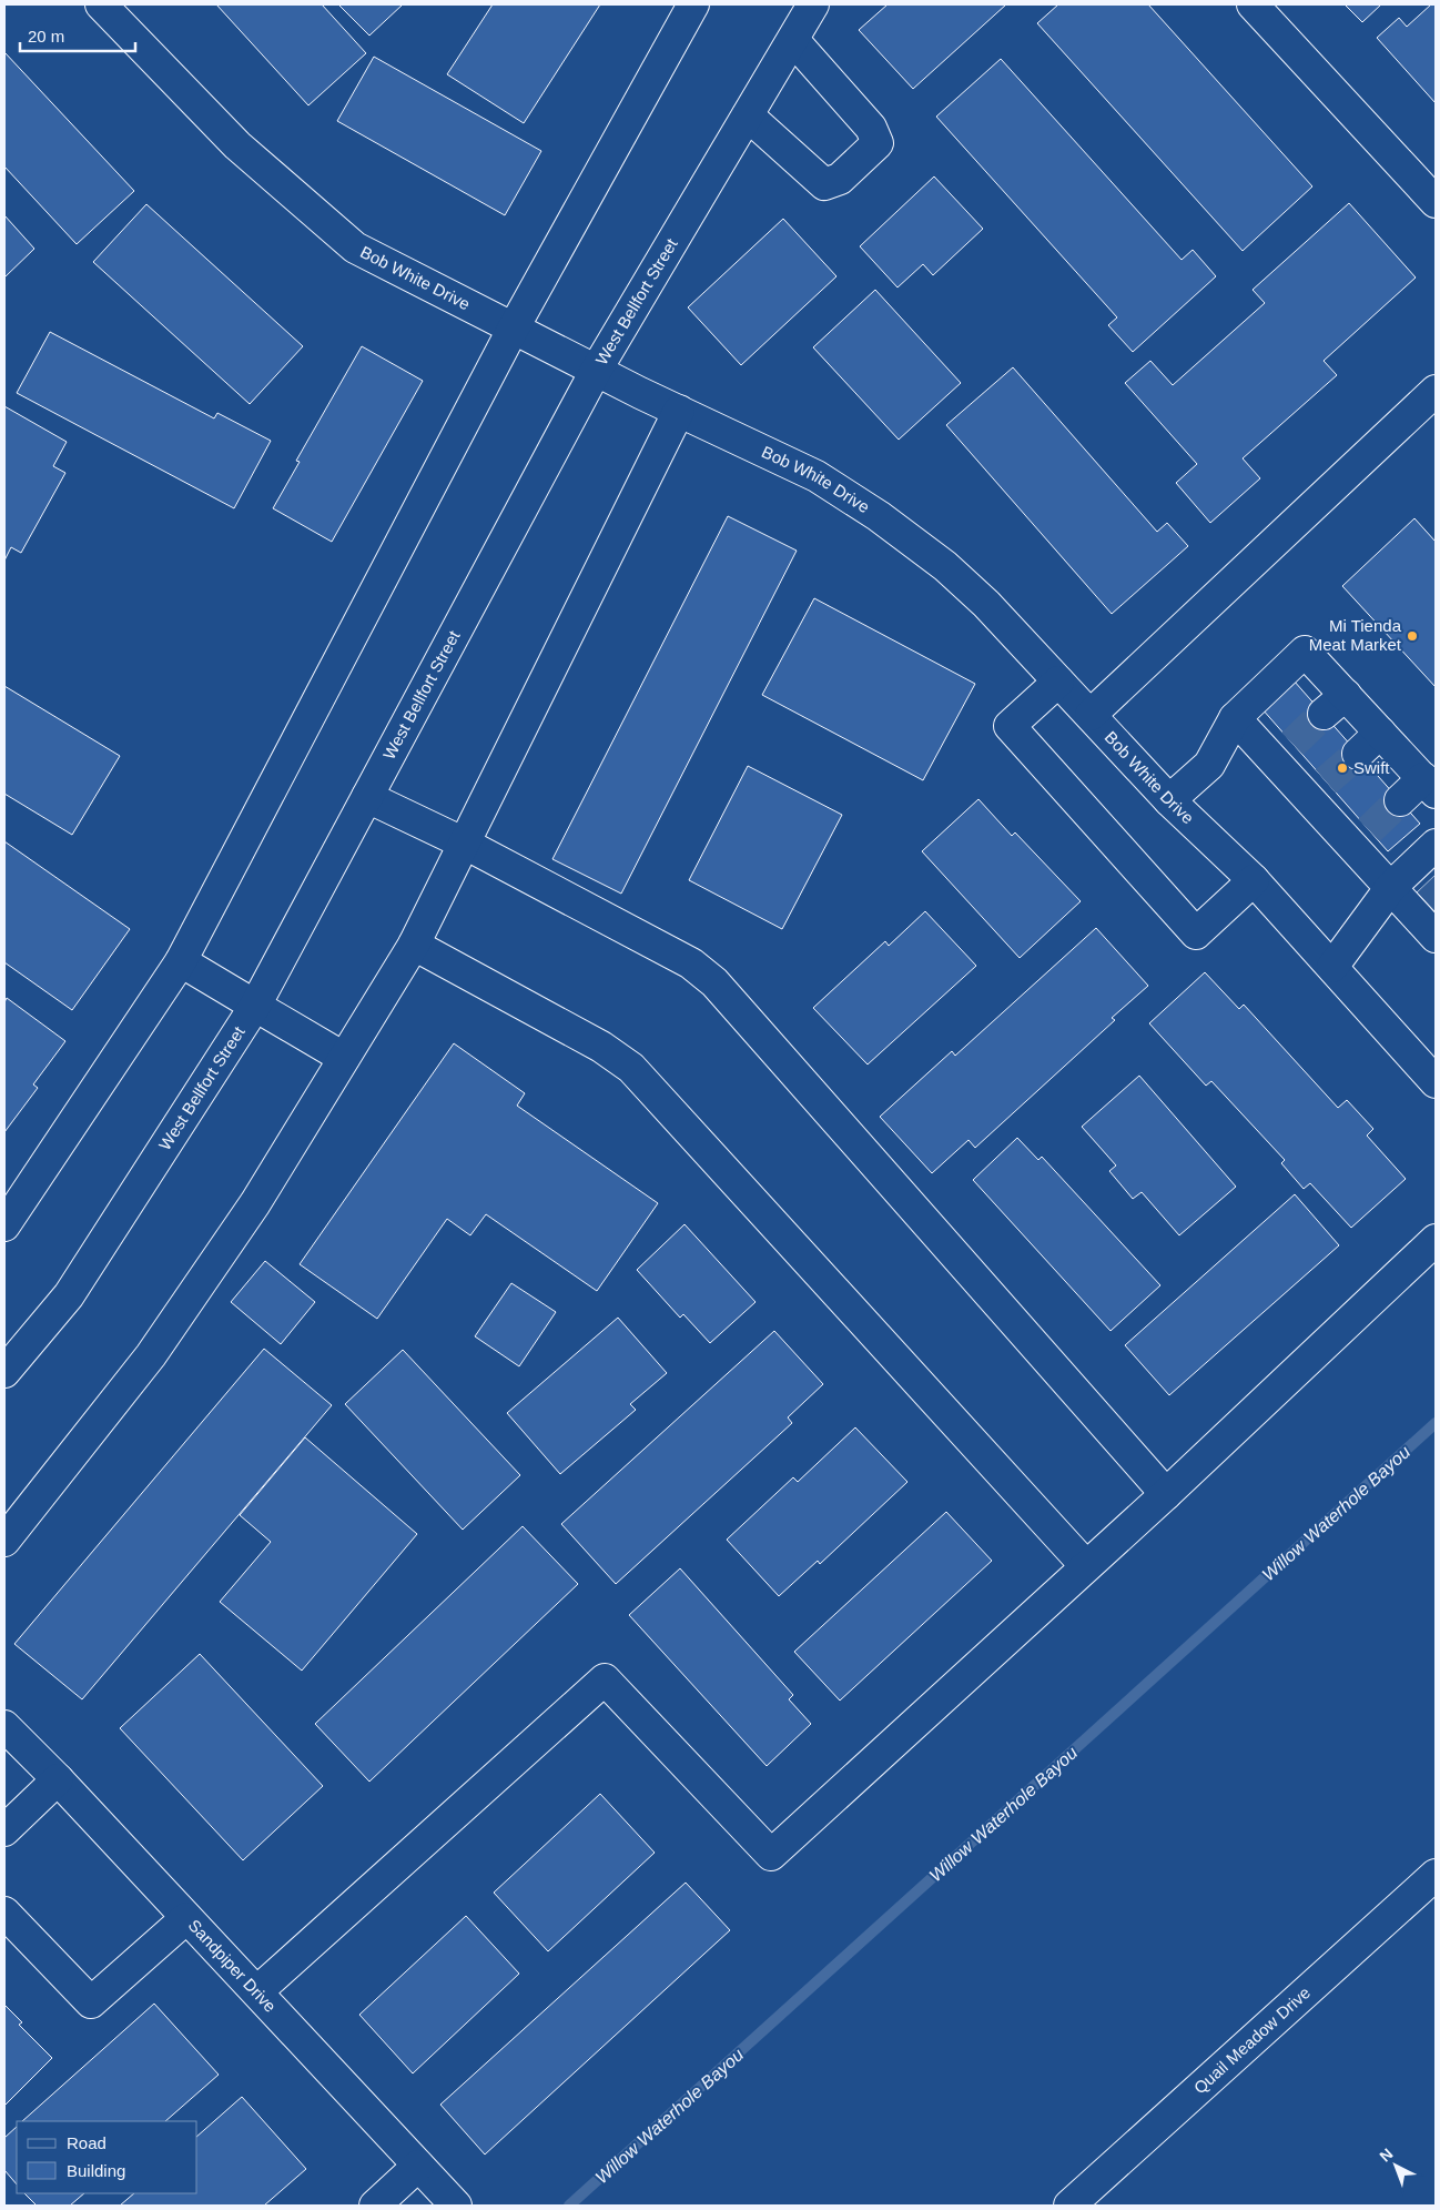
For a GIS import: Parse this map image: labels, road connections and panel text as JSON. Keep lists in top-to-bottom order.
{
  "streets": {
    "main road": [
      "Bob White Drive",
      "West Bellfort Street",
      "Sandpiper Drive",
      "Quail Meadow Drive"
    ]
  },
  "crossings": [
    ["Bob White Drive", "West Bellfort Street"]
  ],
  "water": ["Willow Waterhole Bayou"],
  "places": ["Mi Tienda Meat Market", "Swift"],
  "legend": ["Road", "Building"],
  "scale_bar": "20 m",
  "north": "top left"
}
